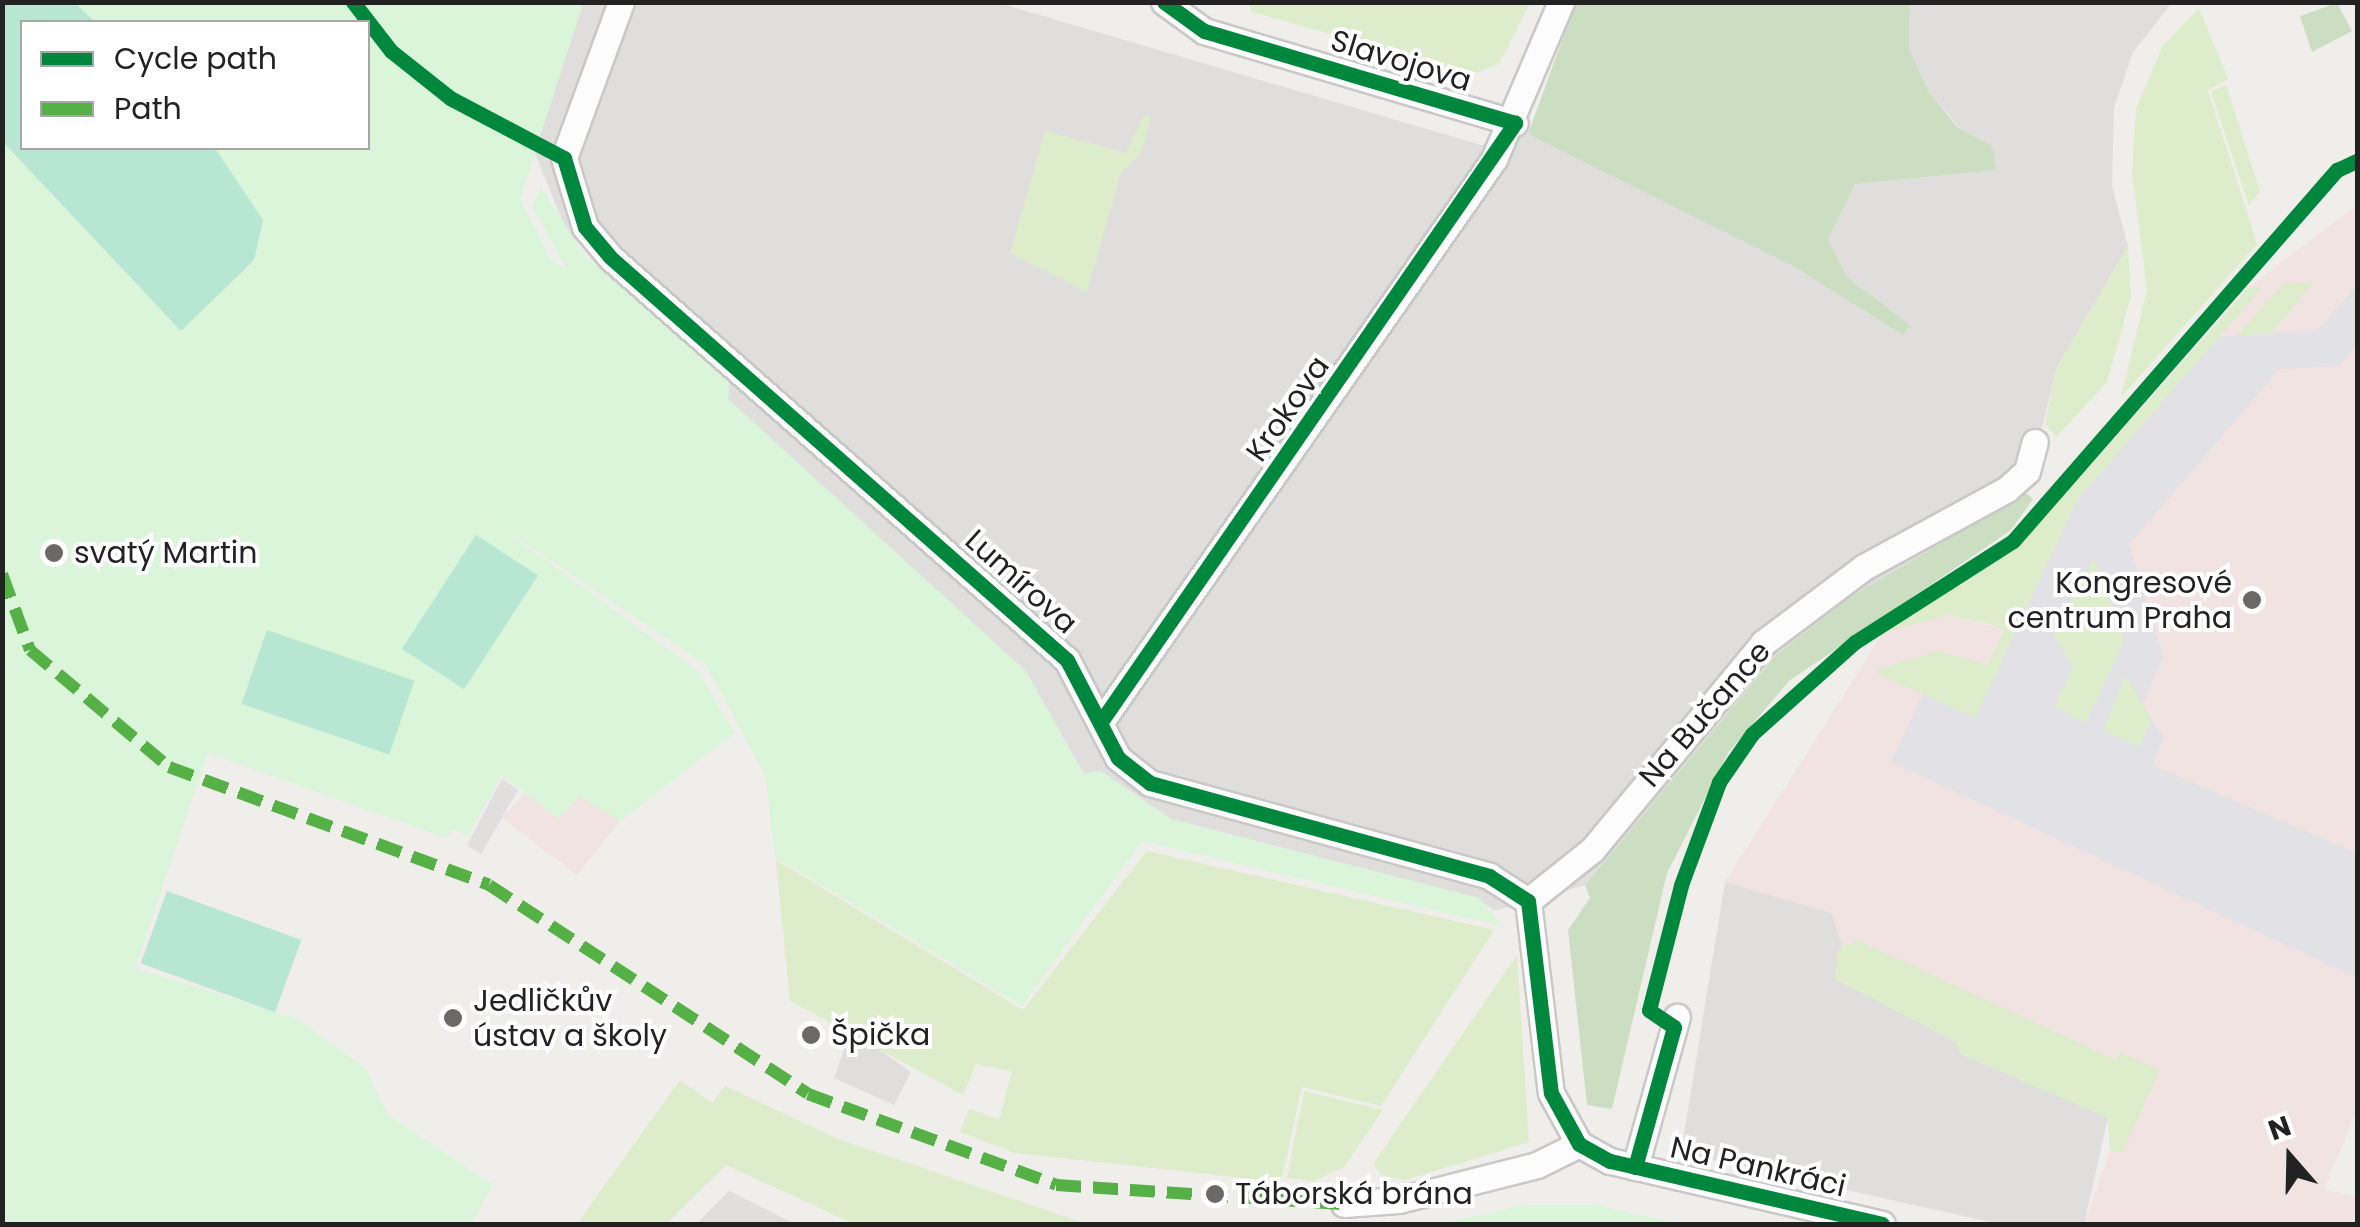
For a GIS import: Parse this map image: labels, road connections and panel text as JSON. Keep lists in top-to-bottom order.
{
  "streets": {
    "street": [
      "Slavojova",
      "Krokova",
      "Lumírova",
      "Na Bučance",
      "Na Pankráci"
    ]
  },
  "crossings": [
    ["Slavojova", "Krokova"],
    ["Krokova", "Lumírova"],
    ["Lumírova", "Na Bučance"]
  ],
  "places": [
    "svatý Martin",
    "Kongresové centrum Praha",
    "Jedličkův ústav a školy",
    "Špička",
    "Táborská brána"
  ],
  "legend": ["Cycle path", "Path"],
  "north": "top"
}
